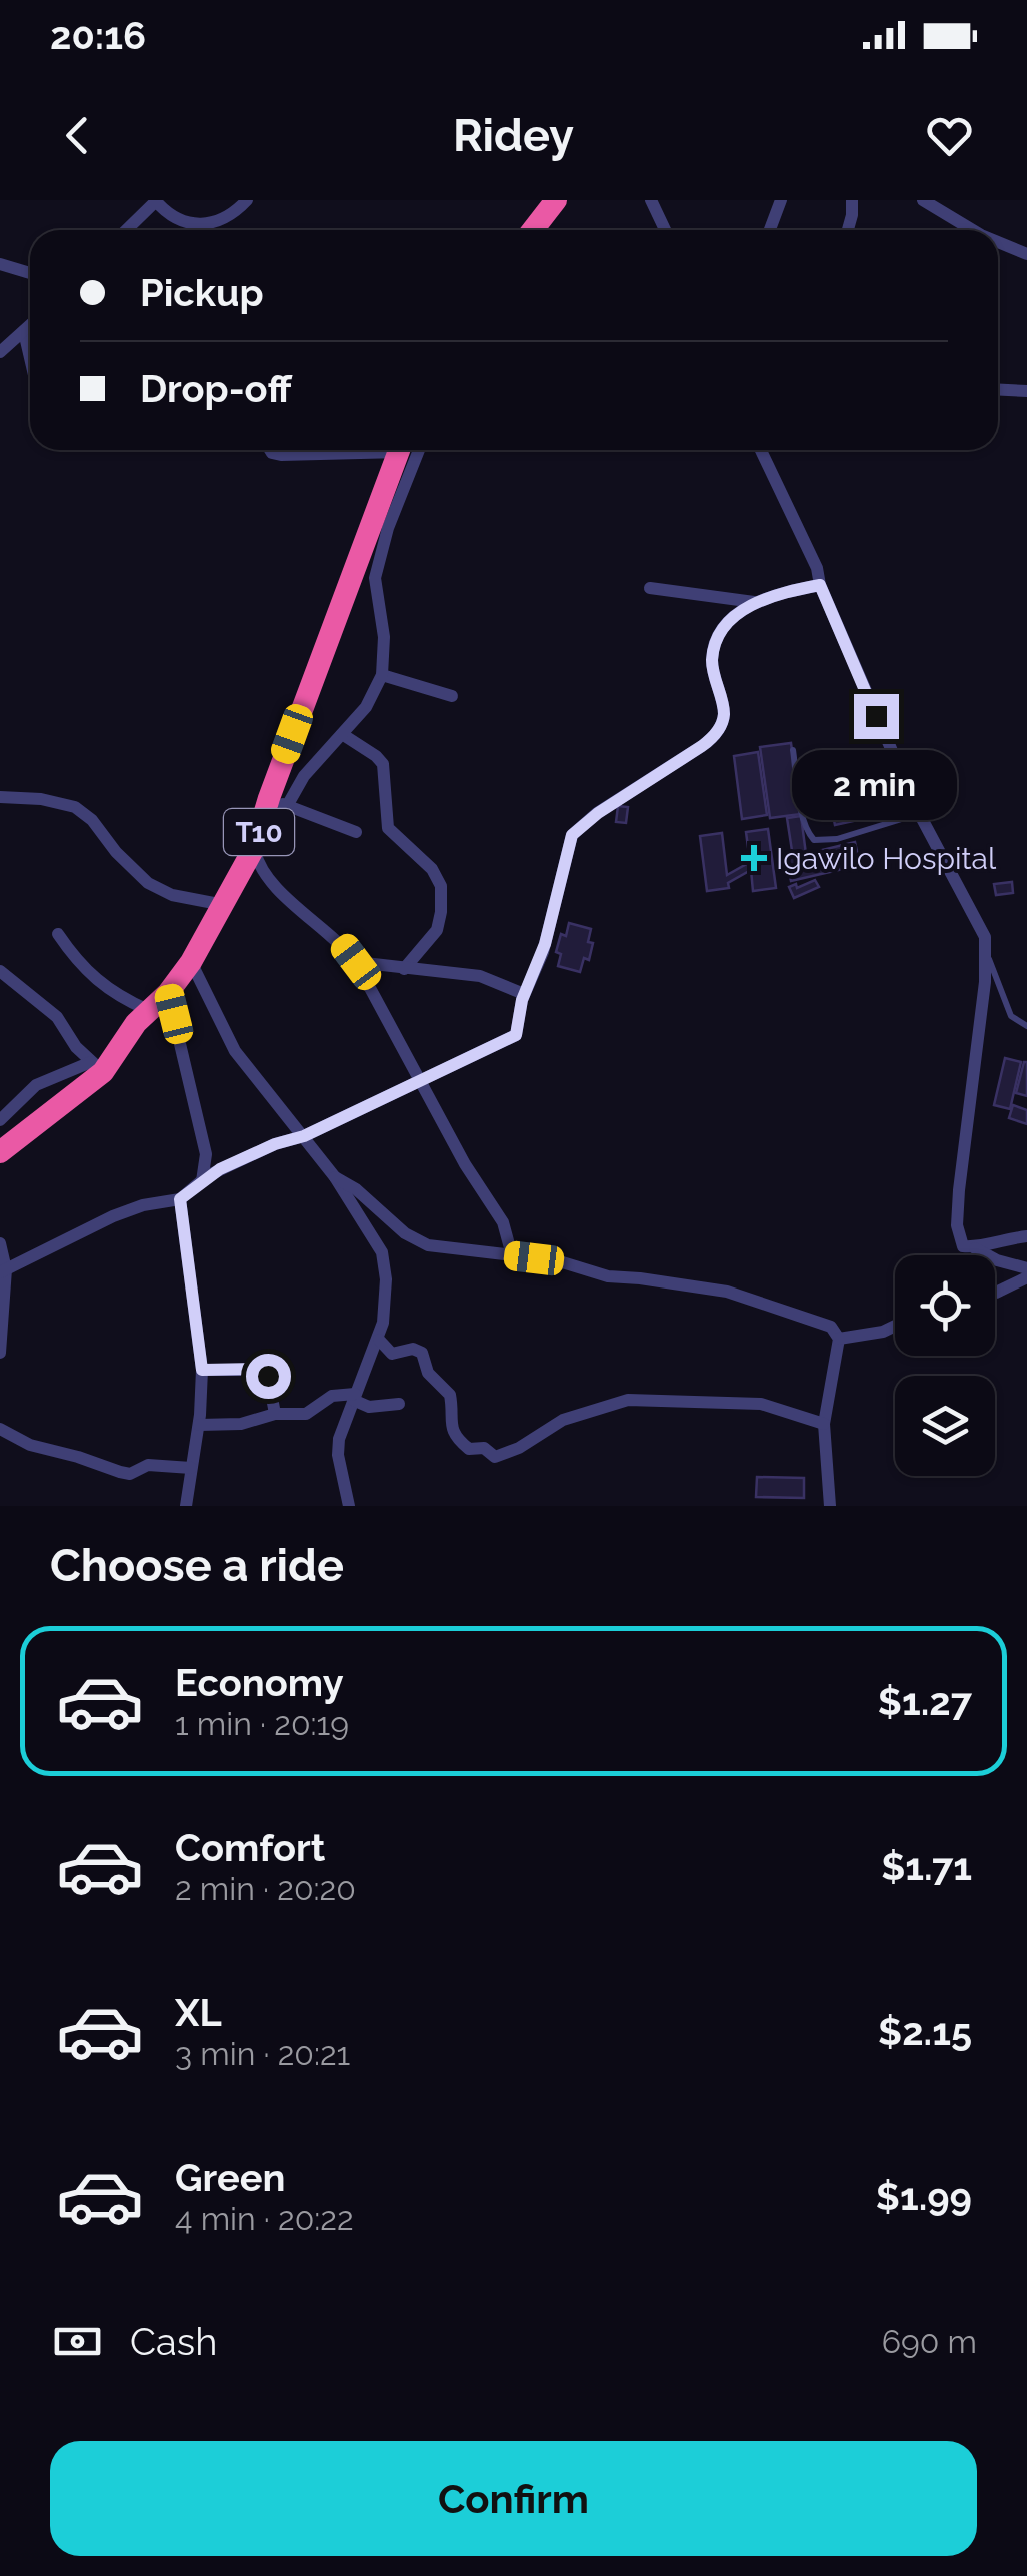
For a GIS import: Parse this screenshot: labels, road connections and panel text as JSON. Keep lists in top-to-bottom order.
{
  "streets": {
    "highway": ["T10"]
  },
  "places": {
    "health": ["Igawilo Hospital"]
  },
  "page": {
    "status": "20:16",
    "header": "Ridey",
    "banner": ["Pickup", "Drop-off"],
    "bubble": "2 min",
    "heading": "Choose a ride",
    "list": [
      {
        "name": "Economy",
        "note": "1 min · 20:19",
        "value": "$1.27"
      },
      {
        "name": "Comfort",
        "note": "2 min · 20:20",
        "value": "$1.71"
      },
      {
        "name": "XL",
        "note": "3 min · 20:21",
        "value": "$2.15"
      },
      {
        "name": "Green",
        "note": "4 min · 20:22",
        "value": "$1.99"
      }
    ],
    "pay": ["Cash", "690 m"],
    "buttons": "Confirm"
  }
}
